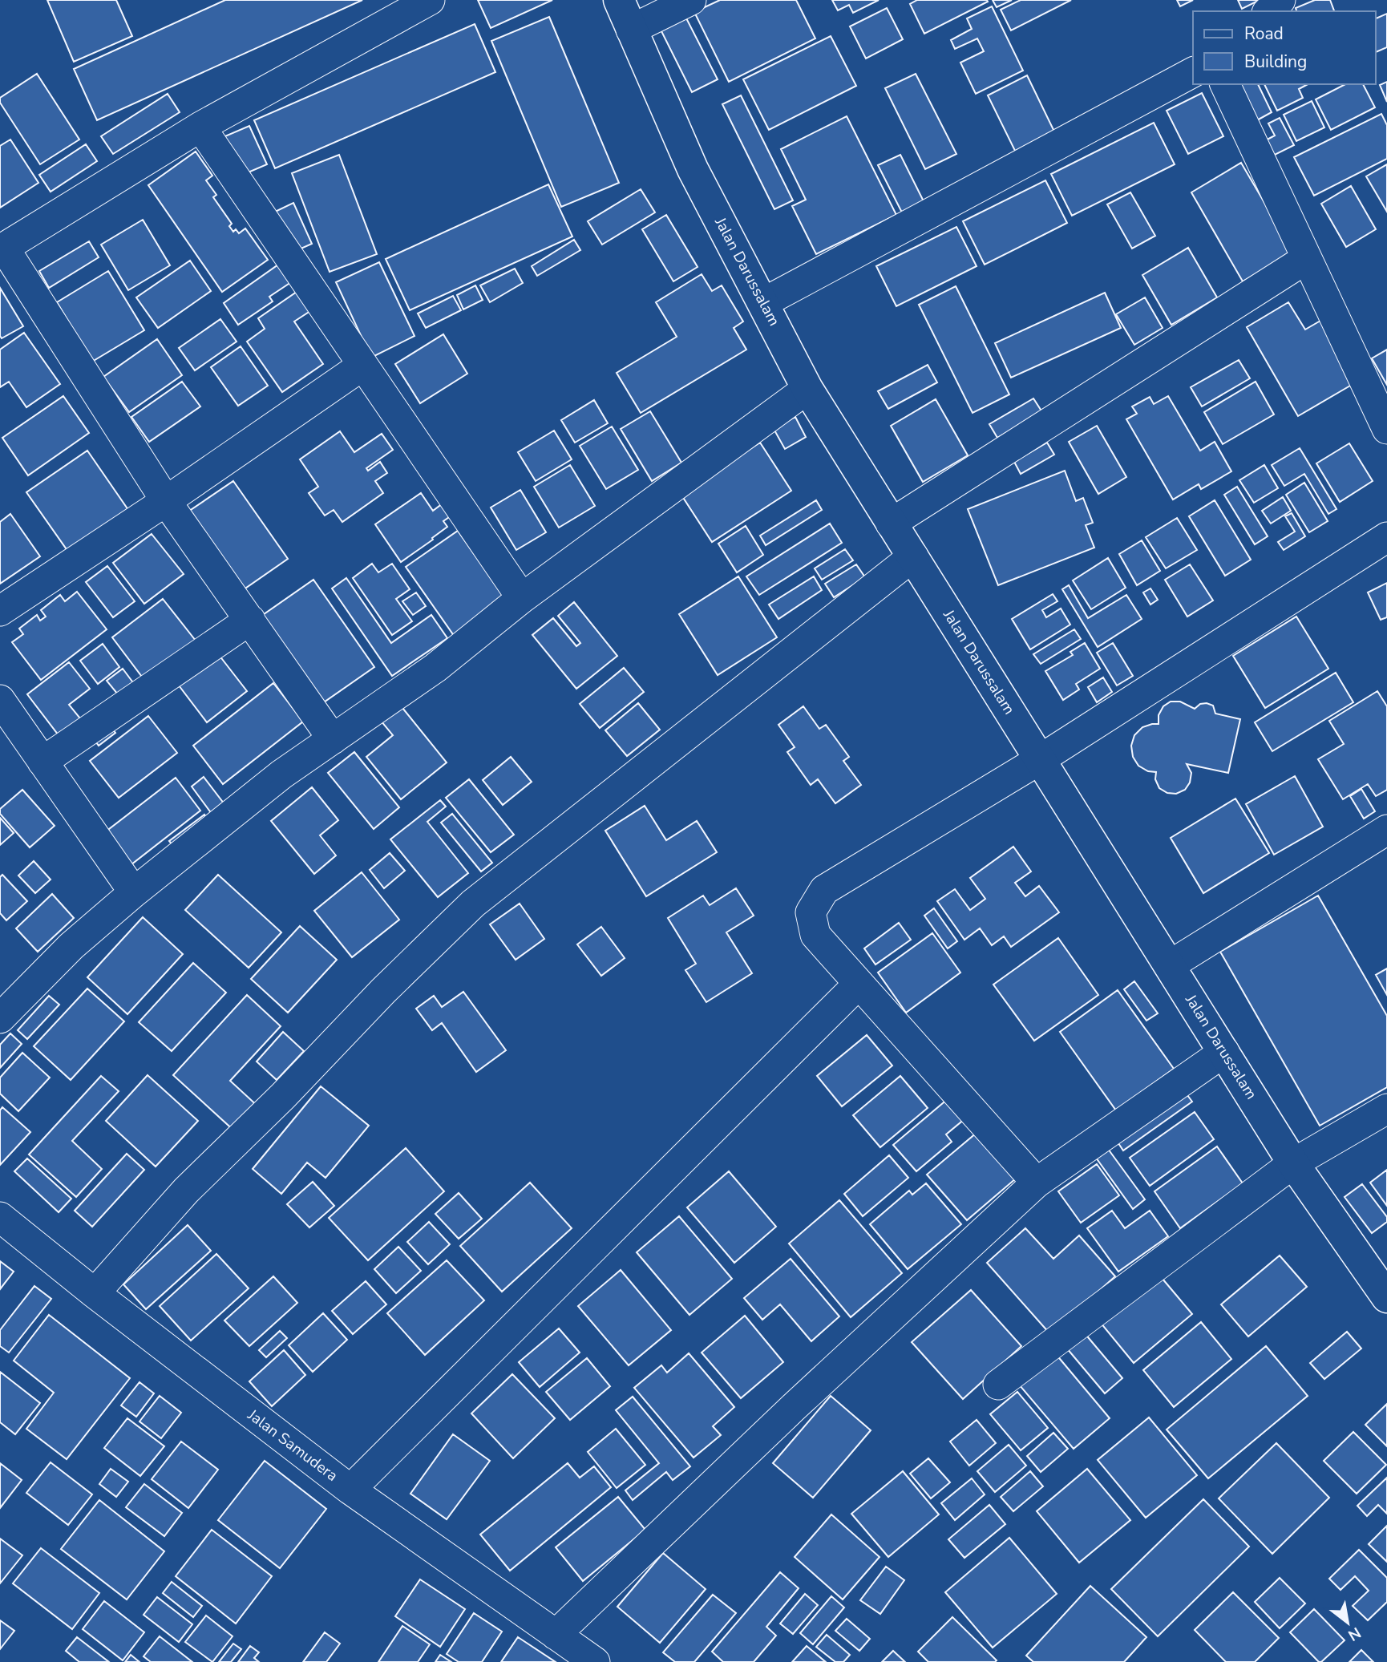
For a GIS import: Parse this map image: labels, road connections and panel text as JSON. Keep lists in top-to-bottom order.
{
  "streets": {
    "street": ["Jalan Darussalam", "Jalan Samudera"]
  },
  "legend": ["Road", "Building"],
  "north": "bottom right"
}
